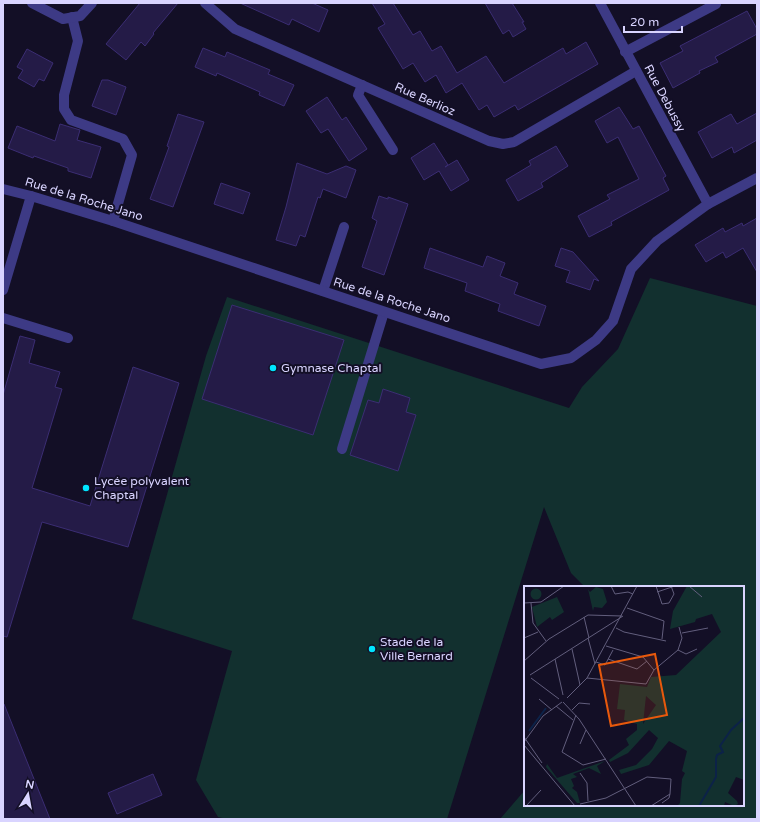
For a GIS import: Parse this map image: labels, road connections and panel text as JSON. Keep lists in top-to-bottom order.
{
  "streets": {
    "street": ["Rue Debussy", "Rue Berlioz", "Rue de la Roche Jano"]
  },
  "crossings": [
    ["Rue Debussy", "Rue Berlioz"],
    ["Rue Debussy", "Rue de la Roche Jano"]
  ],
  "places": ["Gymnase Chaptal", "Lycée polyvalent Chaptal", "Stade de la Ville Bernard"],
  "scale_bar": "20 m",
  "north": "top"
}
